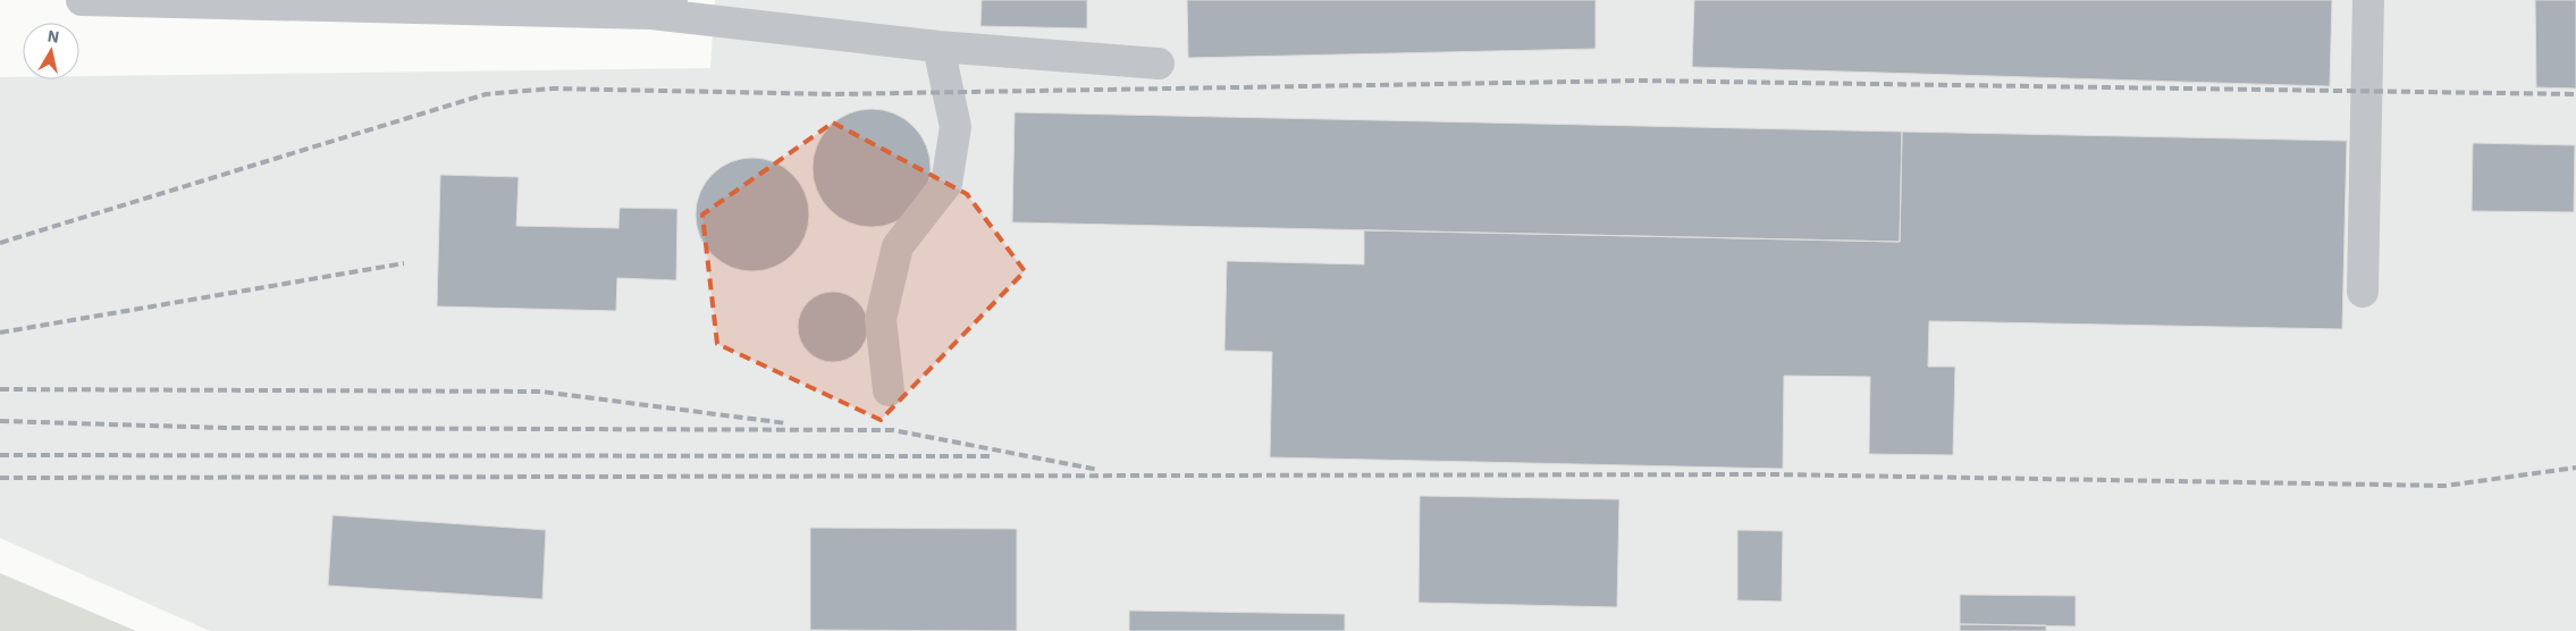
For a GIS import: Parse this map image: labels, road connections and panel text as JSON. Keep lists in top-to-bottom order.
{
  "north": "top"
}
